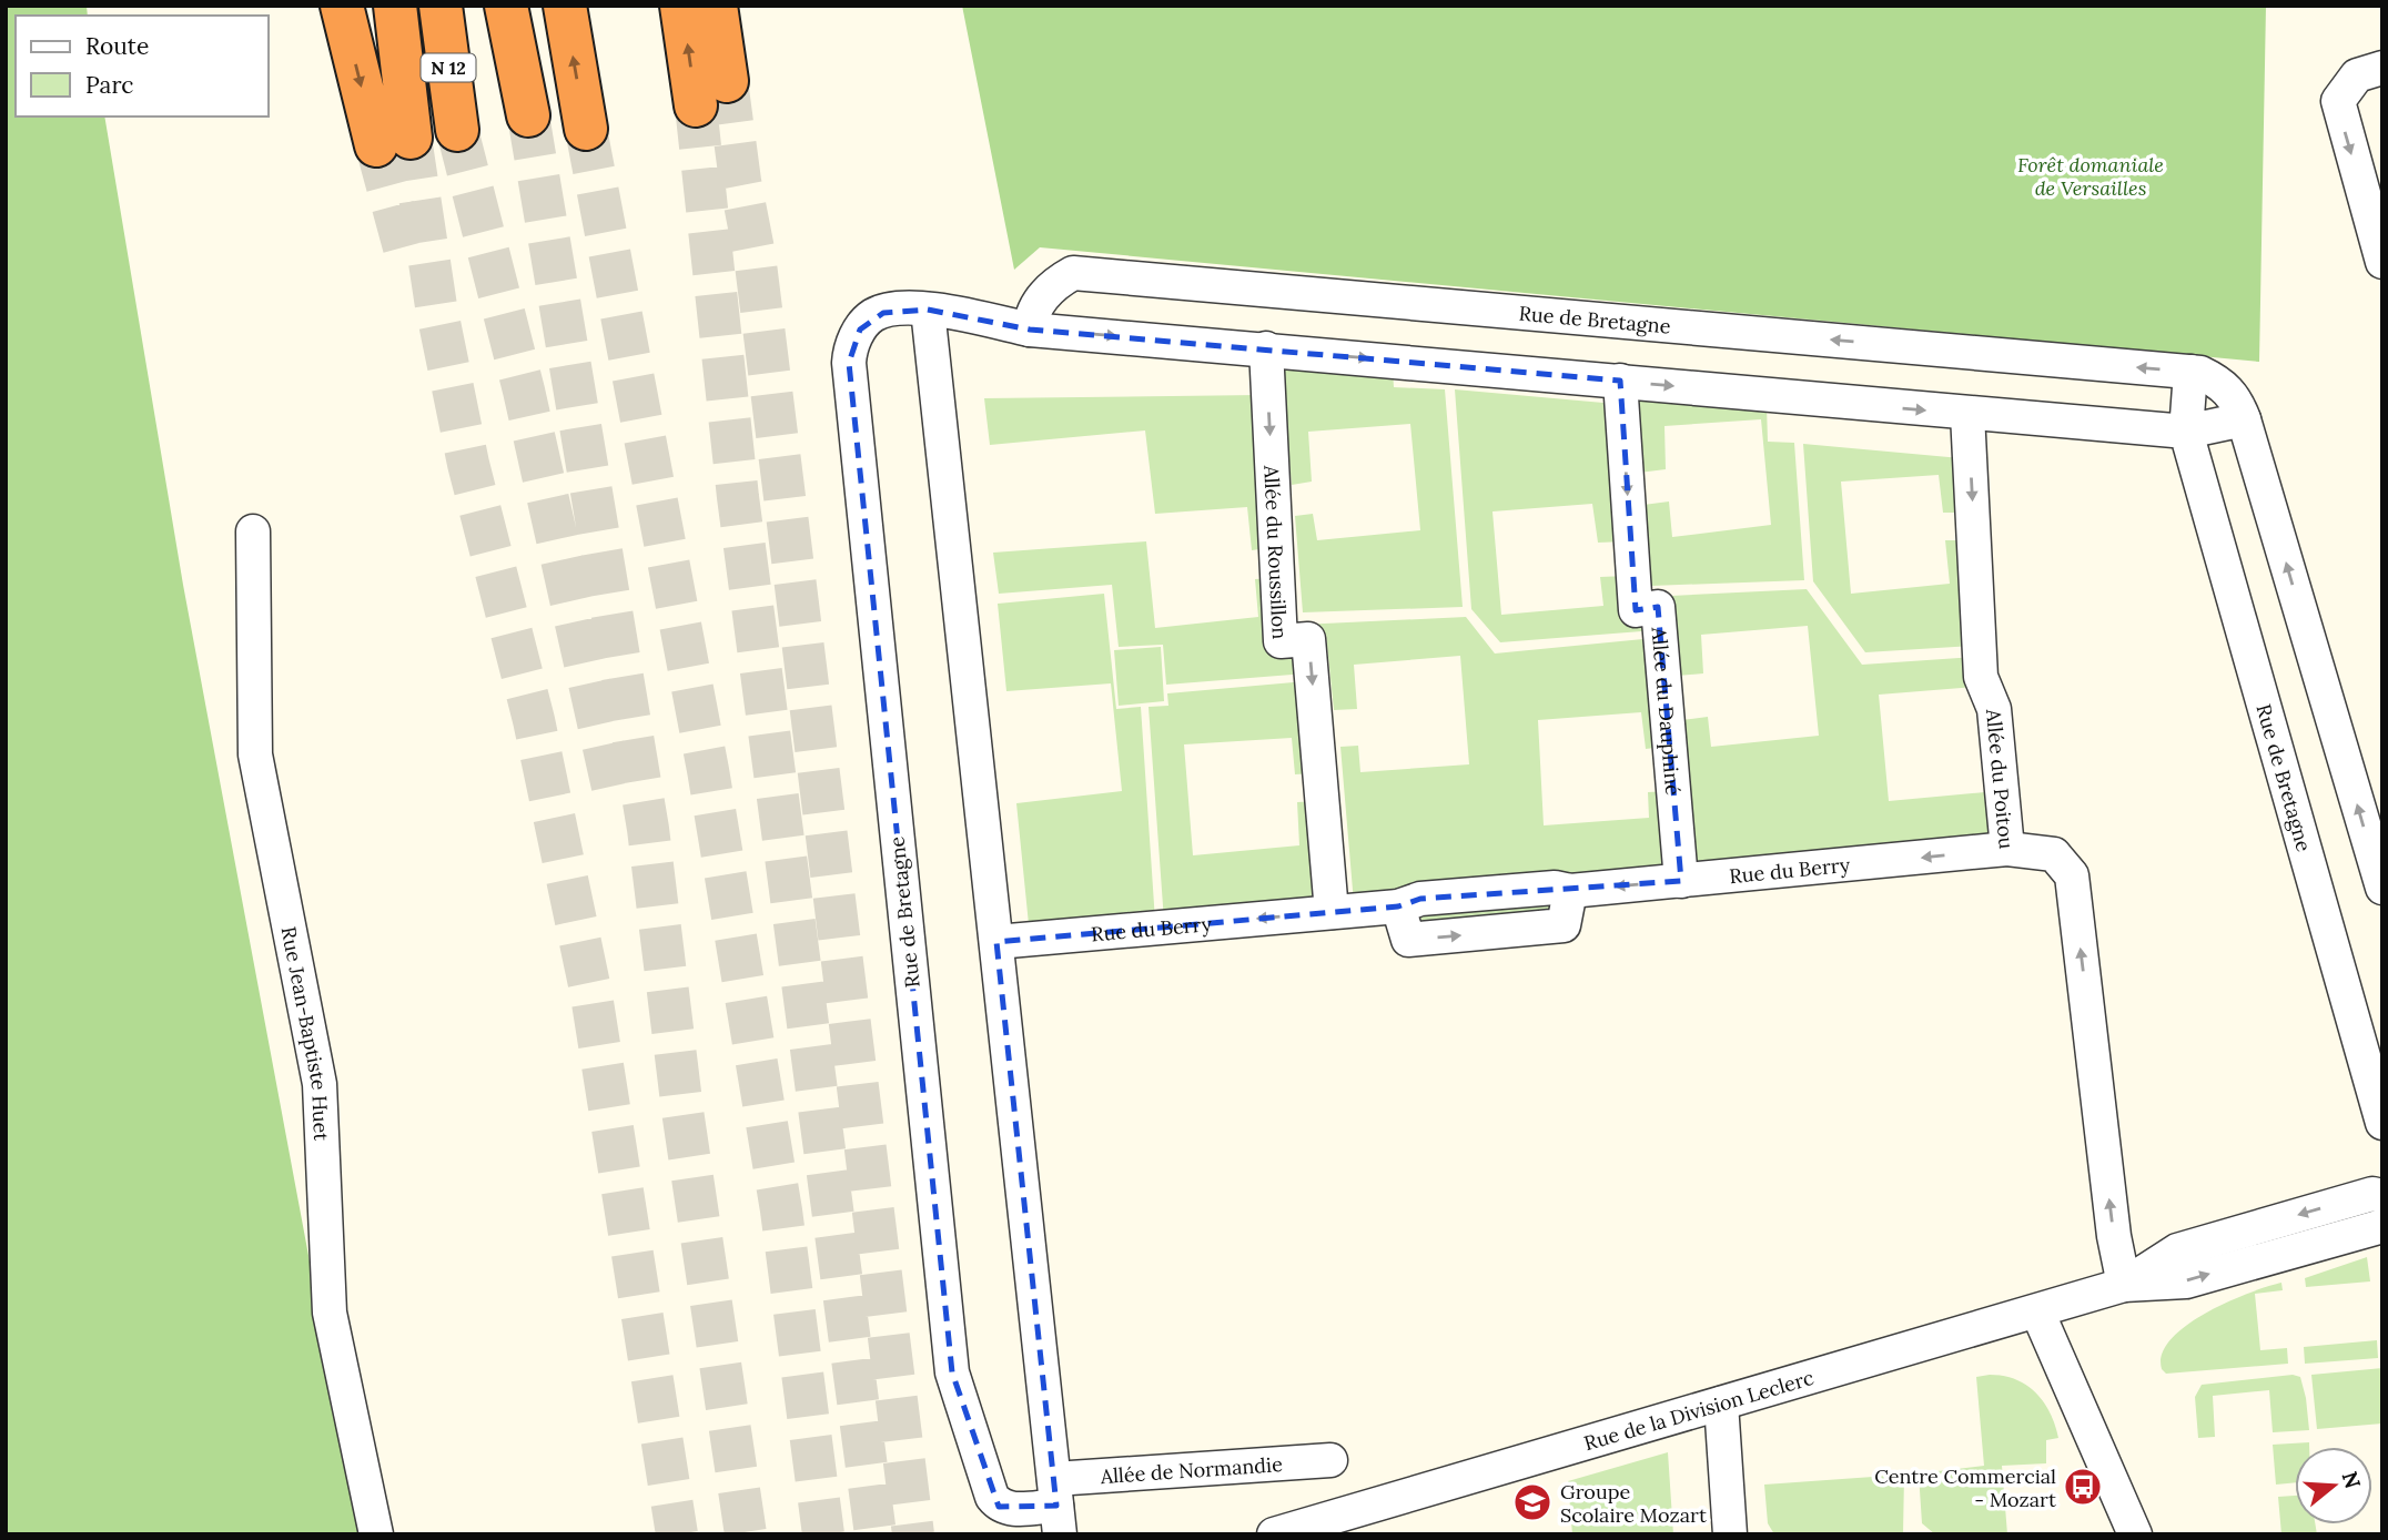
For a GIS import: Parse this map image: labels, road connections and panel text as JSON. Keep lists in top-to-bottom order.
{
  "streets": {
    "highway": ["N 12"],
    "street": [
      "Rue de Bretagne",
      "Allée du Roussillon",
      "Allée du Dauphiné",
      "Allée du Poitou",
      "Rue du Berry",
      "Rue Jean-Baptiste Huet",
      "Rue de la Division Leclerc",
      "Allée de Normandie"
    ]
  },
  "crossings": [
    ["Rue de Bretagne", "Allée du Roussillon"],
    ["Rue de Bretagne", "Allée du Dauphiné"],
    ["Rue de Bretagne", "Allée du Poitou"],
    ["Rue de Bretagne", "Allée de Normandie"],
    ["Allée du Roussillon", "Rue du Berry"],
    ["Allée du Dauphiné", "Rue du Berry"],
    ["Allée du Poitou", "Rue du Berry"],
    ["Allée du Poitou", "Rue de la Division Leclerc"]
  ],
  "one_way": ["Allée du Roussillon", "Allée du Dauphiné", "Rue du Berry"],
  "parks": ["Forêt domaniale de Versailles"],
  "places": {
    "bus stop": ["Centre Commercial - Mozart"],
    "school or university": ["Groupe Scolaire Mozart"]
  },
  "legend": ["Route", "Parc"],
  "north": "right"
}
